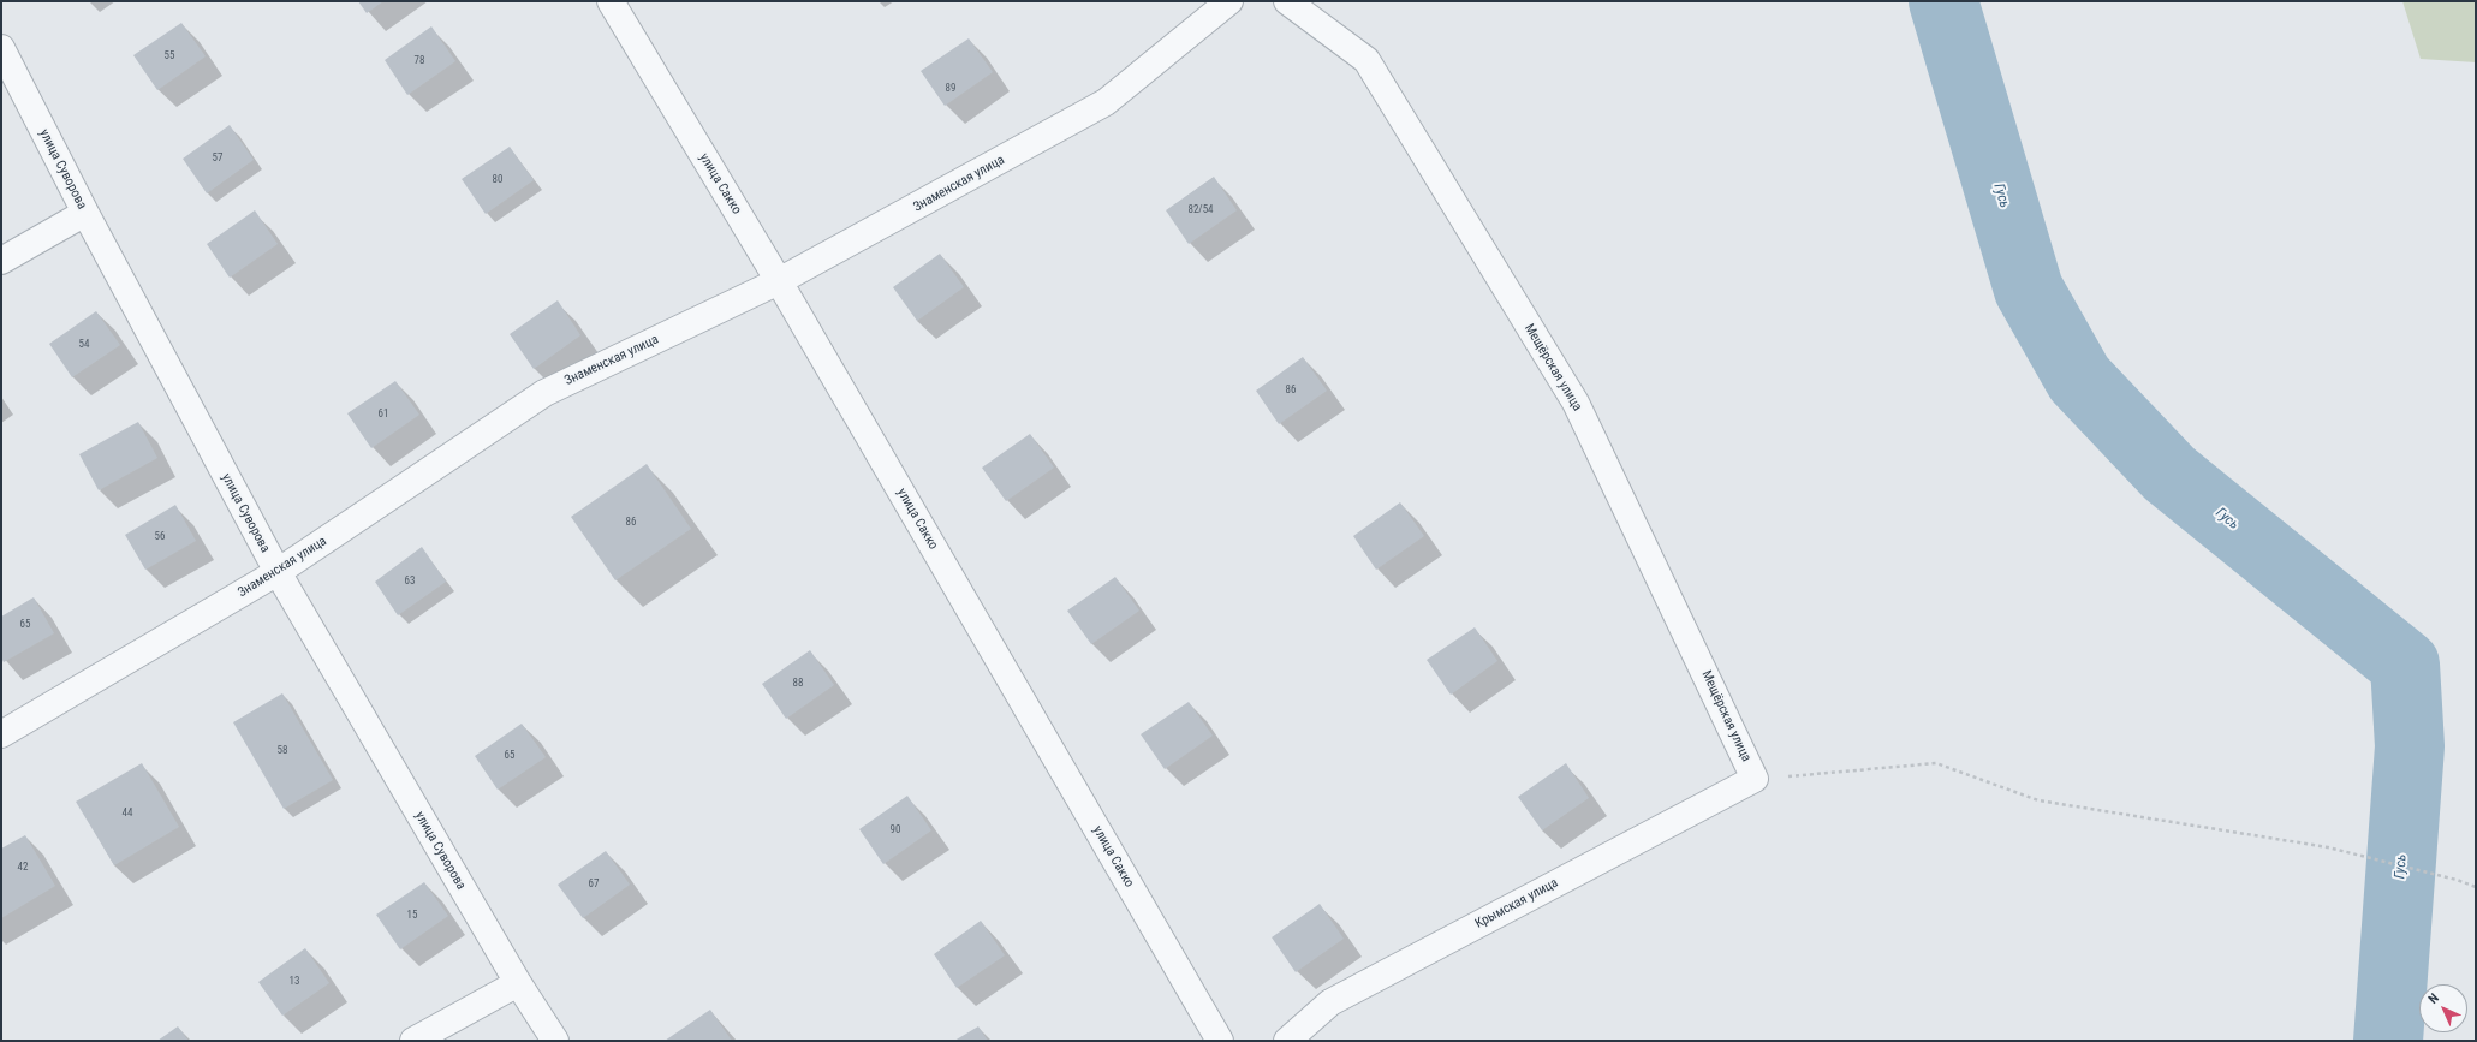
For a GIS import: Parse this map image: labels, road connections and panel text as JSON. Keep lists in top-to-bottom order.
{
  "streets": {
    "street": [
      "улица Суворова",
      "улица Сакко",
      "Знаменская улица",
      "Мещёрская улица",
      "Крымская улица"
    ]
  },
  "crossings": [
    ["улица Суворова", "Знаменская улица"],
    ["улица Сакко", "Знаменская улица"],
    ["Мещёрская улица", "Крымская улица"]
  ],
  "water": ["Гусь"],
  "house_numbers": [
    "55",
    "78",
    "89",
    "57",
    "80",
    "82/54",
    "54",
    "86",
    "61",
    "86",
    "56",
    "63",
    "65",
    "88",
    "58",
    "65",
    "44",
    "90",
    "42",
    "67",
    "15",
    "13"
  ],
  "north": "top left"
}
